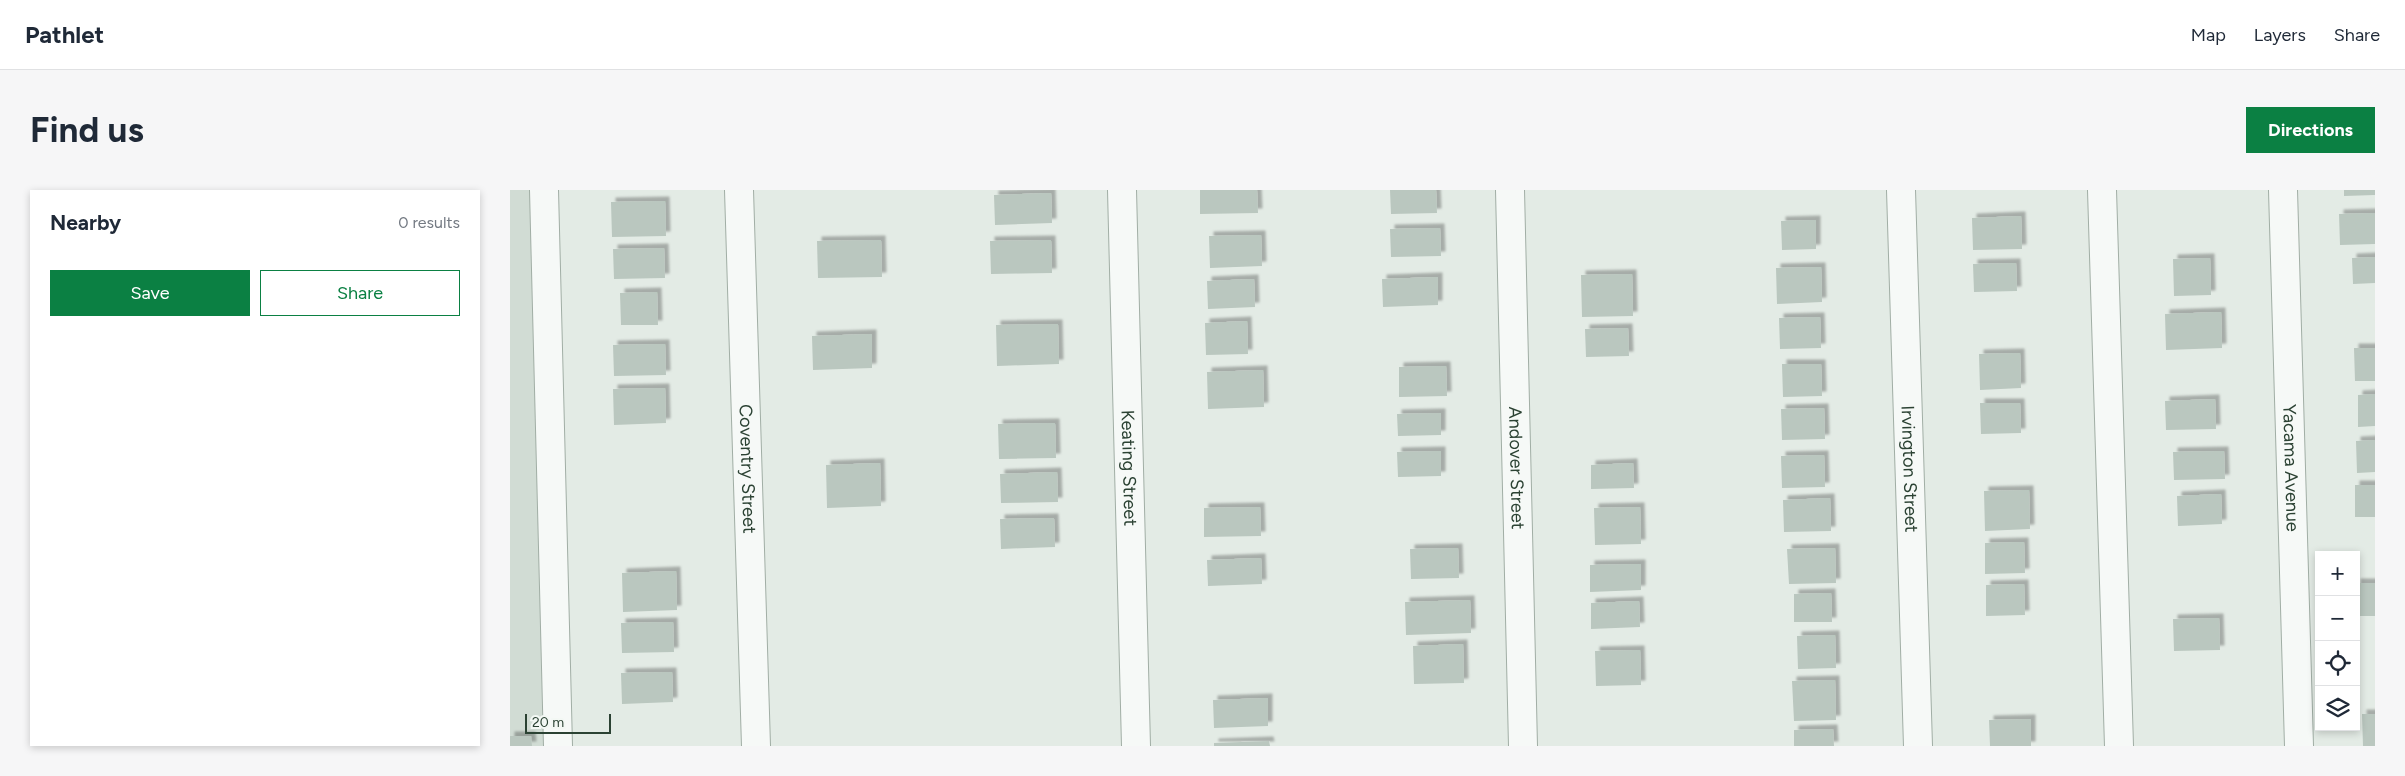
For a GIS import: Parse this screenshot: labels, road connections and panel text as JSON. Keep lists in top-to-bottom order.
{
  "streets": {
    "street": [
      "Coventry Street",
      "Keating Street",
      "Andover Street",
      "Irvington Street",
      "Yacama Avenue"
    ]
  },
  "scale_bar": "20 m",
  "page": {
    "header": "Pathlet",
    "nav": ["Map", "Layers", "Share"],
    "buttons": [
      "Directions",
      ["Save", "Share"]
    ],
    "title": "Find us",
    "heading": ["Nearby", "0 results"],
    "map_buttons": ["+", "−"],
    "scale": "20 m"
  }
}
